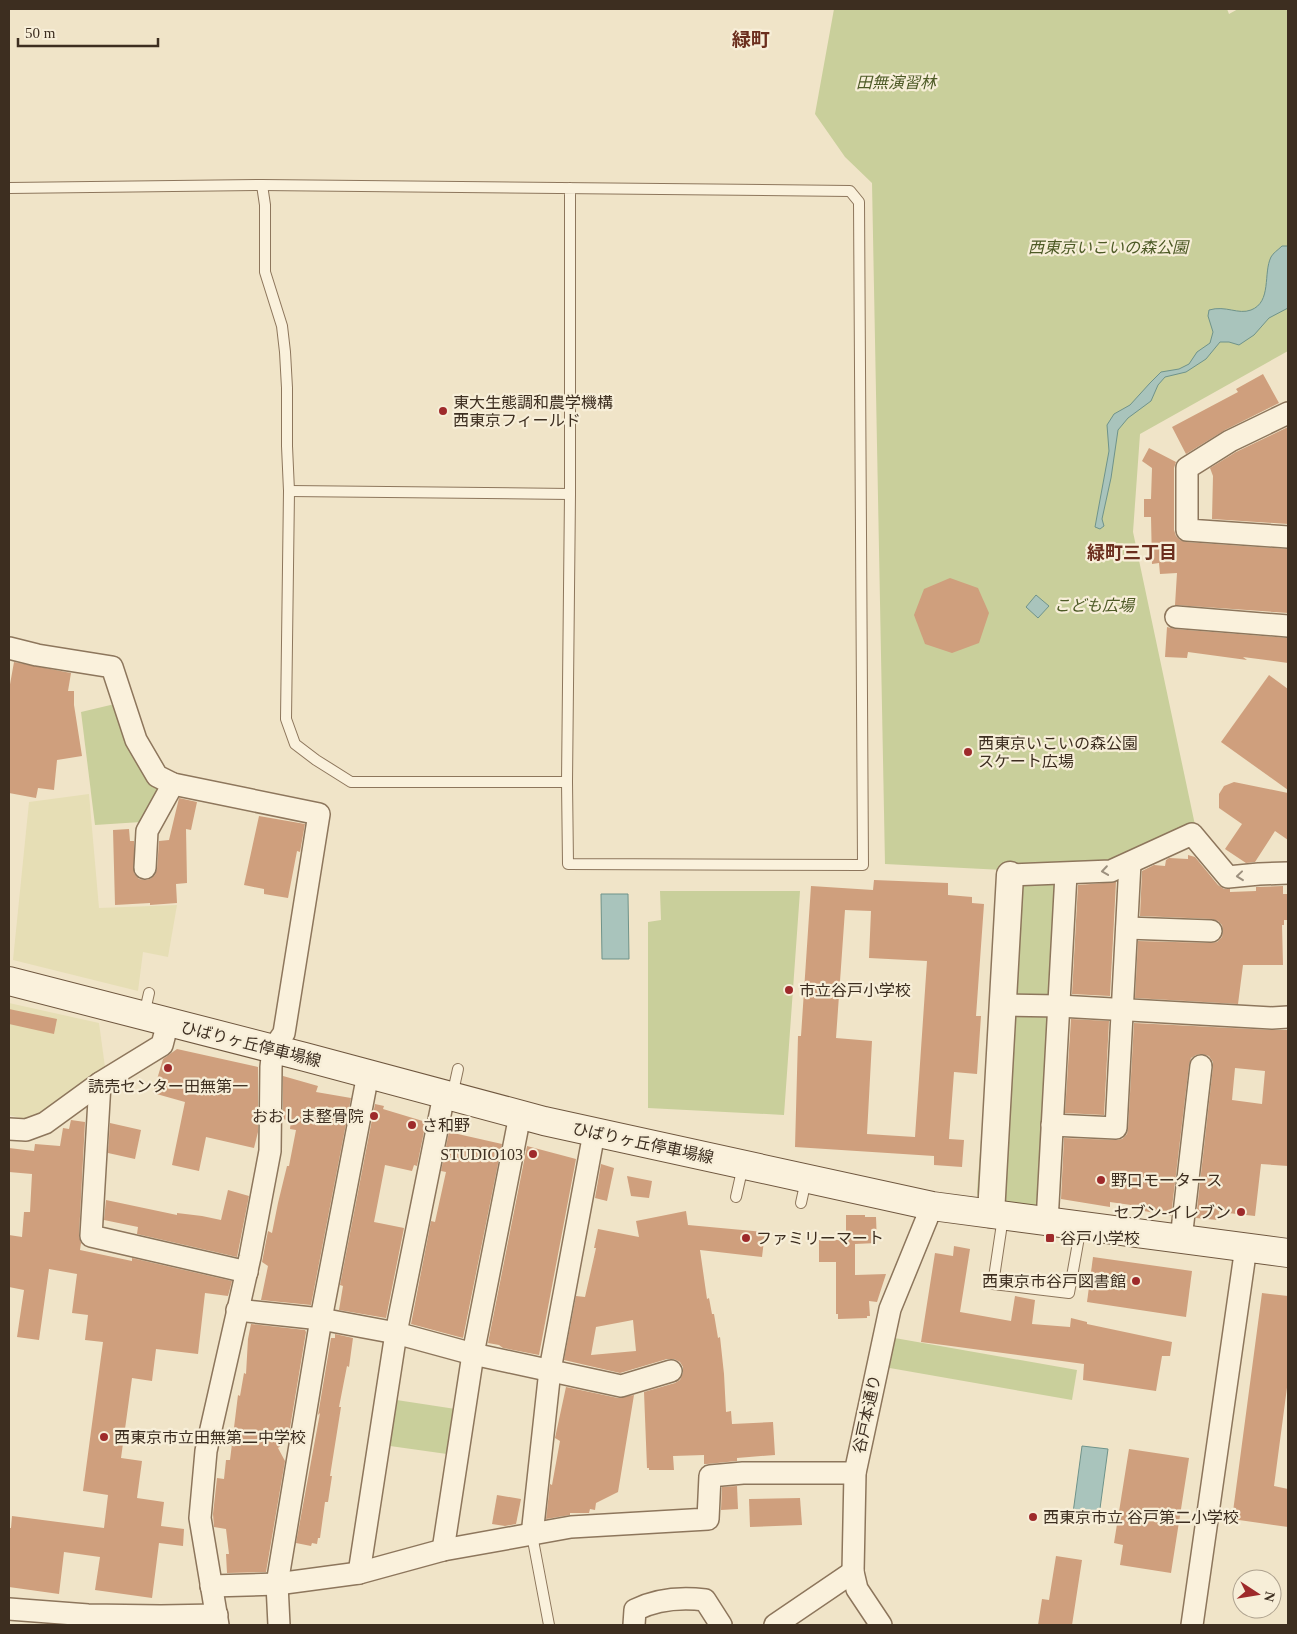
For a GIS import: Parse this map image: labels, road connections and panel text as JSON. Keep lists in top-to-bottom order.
{
  "streets": {
    "main road": ["ひばりヶ丘停車場線"],
    "street": ["谷戸本通り"]
  },
  "crossings": [
    ["ひばりヶ丘停車場線", "谷戸本通り"]
  ],
  "districts": ["緑町", "緑町三丁目"],
  "parks": ["田無演習林", "西東京いこいの森公園", "こども広場"],
  "places": {
    "other": [
      "東大生態調和農学機構 西東京フィールド",
      "西東京いこいの森公園 スケート広場",
      "市立谷戸小学校",
      "読売センター田無第一",
      "おおしま整骨院",
      "さ和野",
      "STUDIO103",
      "野口モータース",
      "セブン-イレブン",
      "ファミリーマート",
      "西東京市谷戸図書館",
      "西東京市立田無第二中学校",
      "西東京市立 谷戸第二小学校"
    ],
    "transit": ["谷戸小学校"]
  },
  "scale_bar": "50 m",
  "north": "right"
}
